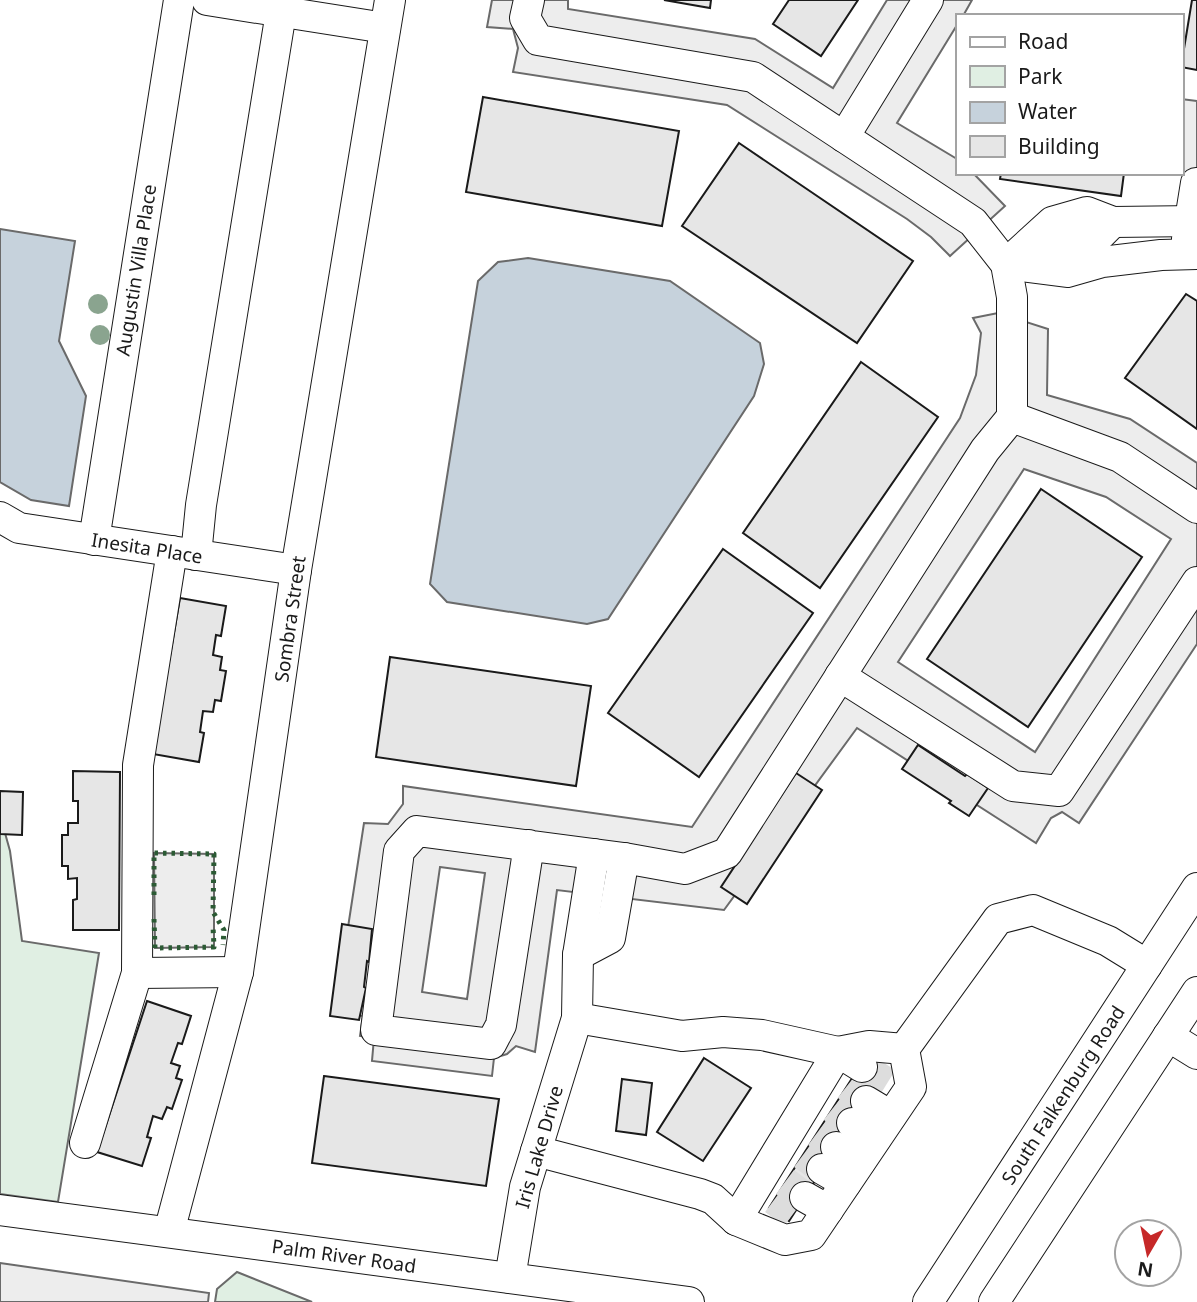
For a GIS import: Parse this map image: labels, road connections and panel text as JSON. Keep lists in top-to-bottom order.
{
  "streets": {
    "street": [
      "Augustin Villa Place",
      "Inesita Place",
      "Sombra Street",
      "South Falkenburg Road",
      "Iris Lake Drive",
      "Palm River Road"
    ]
  },
  "crossings": [
    ["Augustin Villa Place", "Inesita Place"],
    ["Inesita Place", "Sombra Street"],
    ["Sombra Street", "Palm River Road"],
    ["Iris Lake Drive", "Palm River Road"]
  ],
  "legend": [
    "Road",
    "Park",
    "Water",
    "Building"
  ],
  "north": "bottom"
}
